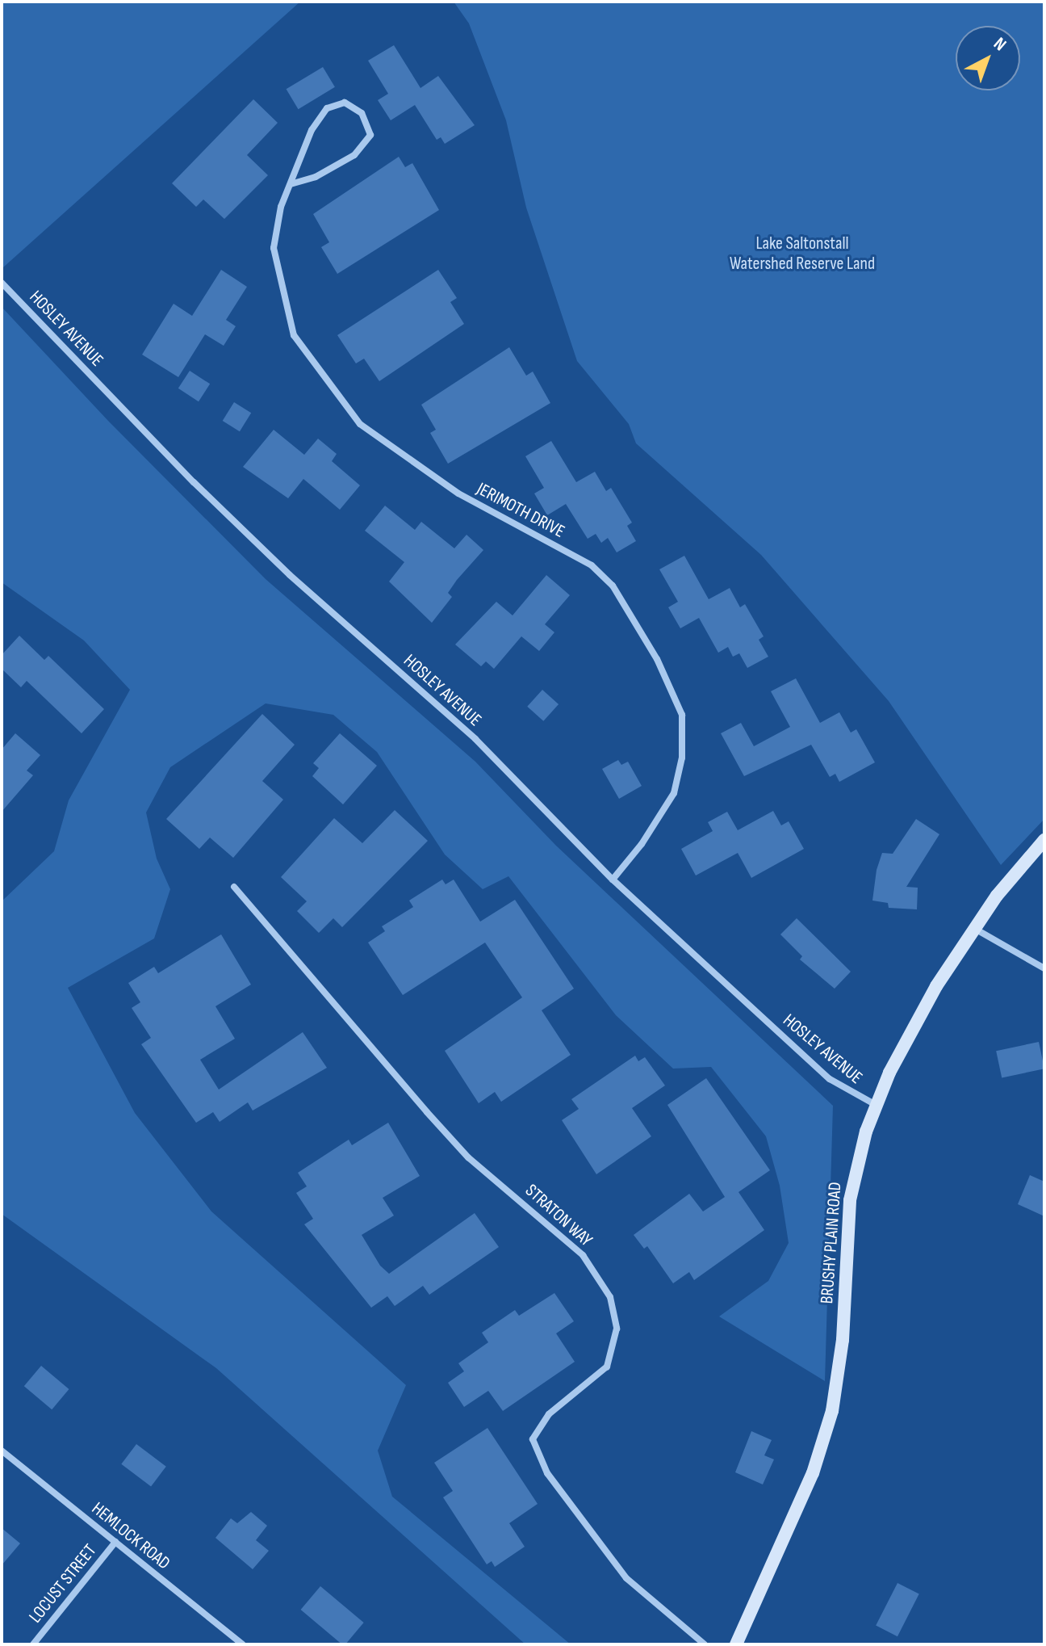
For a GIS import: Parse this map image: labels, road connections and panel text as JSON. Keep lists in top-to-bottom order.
{
  "streets": {
    "main road": ["BRUSHY PLAIN ROAD"],
    "street": [
      "HOSLEY AVENUE",
      "JERIMOTH DRIVE",
      "STRATON WAY",
      "HEMLOCK ROAD",
      "LOCUST STREET"
    ]
  },
  "crossings": [
    ["HOSLEY AVENUE", "JERIMOTH DRIVE"],
    ["HOSLEY AVENUE", "BRUSHY PLAIN ROAD"],
    ["HEMLOCK ROAD", "LOCUST STREET"]
  ],
  "parks": ["Lake Saltonstall Watershed Reserve Land"],
  "north": "top right"
}
